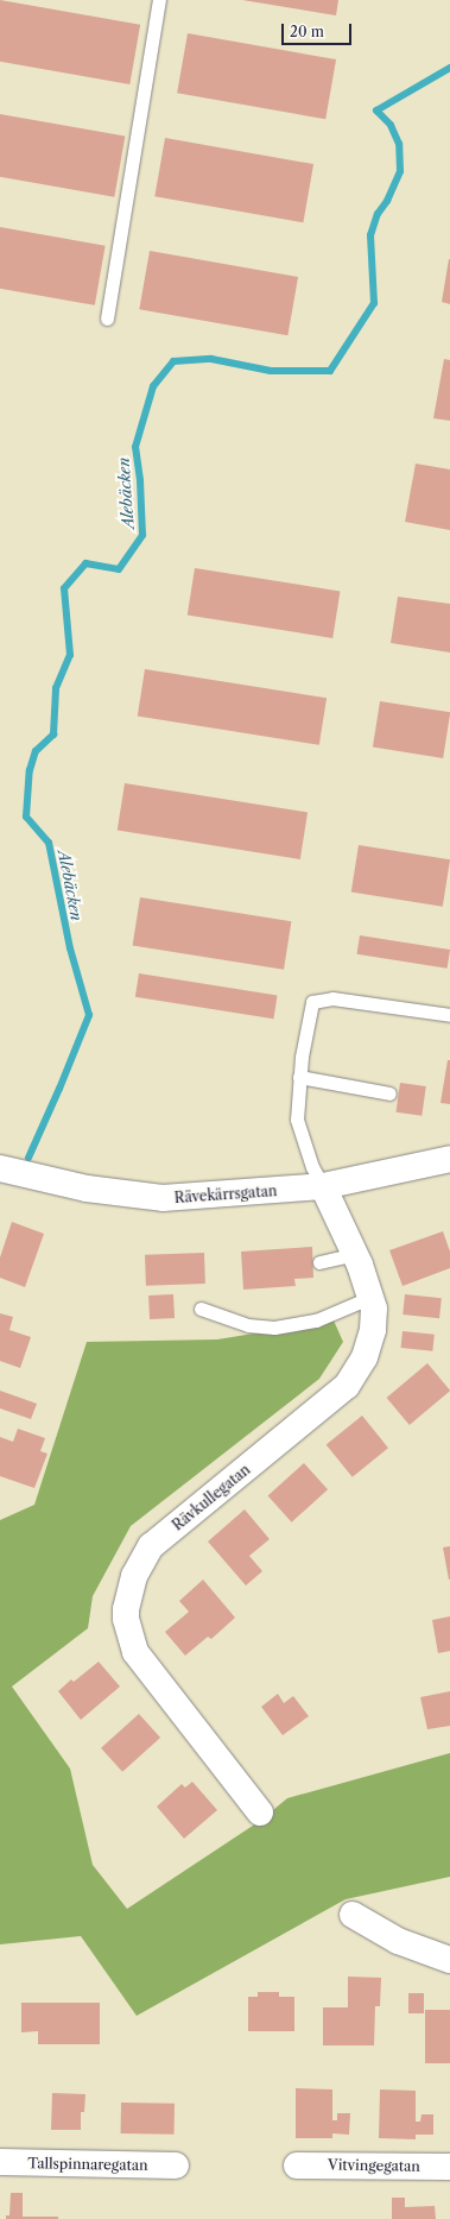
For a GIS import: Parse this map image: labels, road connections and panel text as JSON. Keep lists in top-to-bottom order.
{
  "streets": {
    "street": [
      "Rävekärrsgatan",
      "Rävkullegatan",
      "Tallspinnaregatan",
      "Vitvingegatan"
    ]
  },
  "crossings": [
    ["Rävekärrsgatan", "Rävkullegatan"]
  ],
  "water": ["Alebäcken"],
  "scale_bar": "20 m"
}
